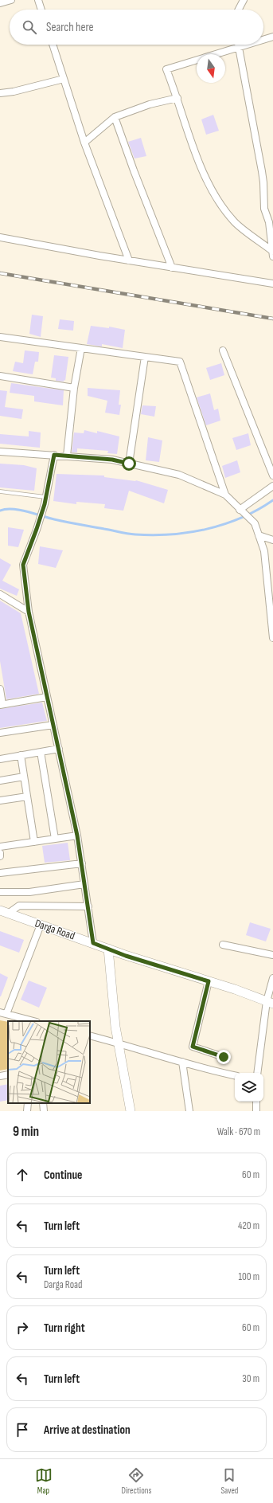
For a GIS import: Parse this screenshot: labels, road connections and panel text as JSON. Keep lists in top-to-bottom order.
{
  "streets": {
    "street": ["Darga Road"]
  },
  "north": "bottom",
  "page": {
    "search": "Search here",
    "heading": ["9 min", "Walk · 670 m"],
    "list": [
      ["Continue", "60 m"],
      ["Turn left", "420 m"],
      ["Turn left", "Darga Road", "100 m"],
      ["Turn right", "60 m"],
      ["Turn left", "30 m"],
      "Arrive at destination"
    ],
    "nav": ["Map", "Directions", "Saved"]
  }
}
